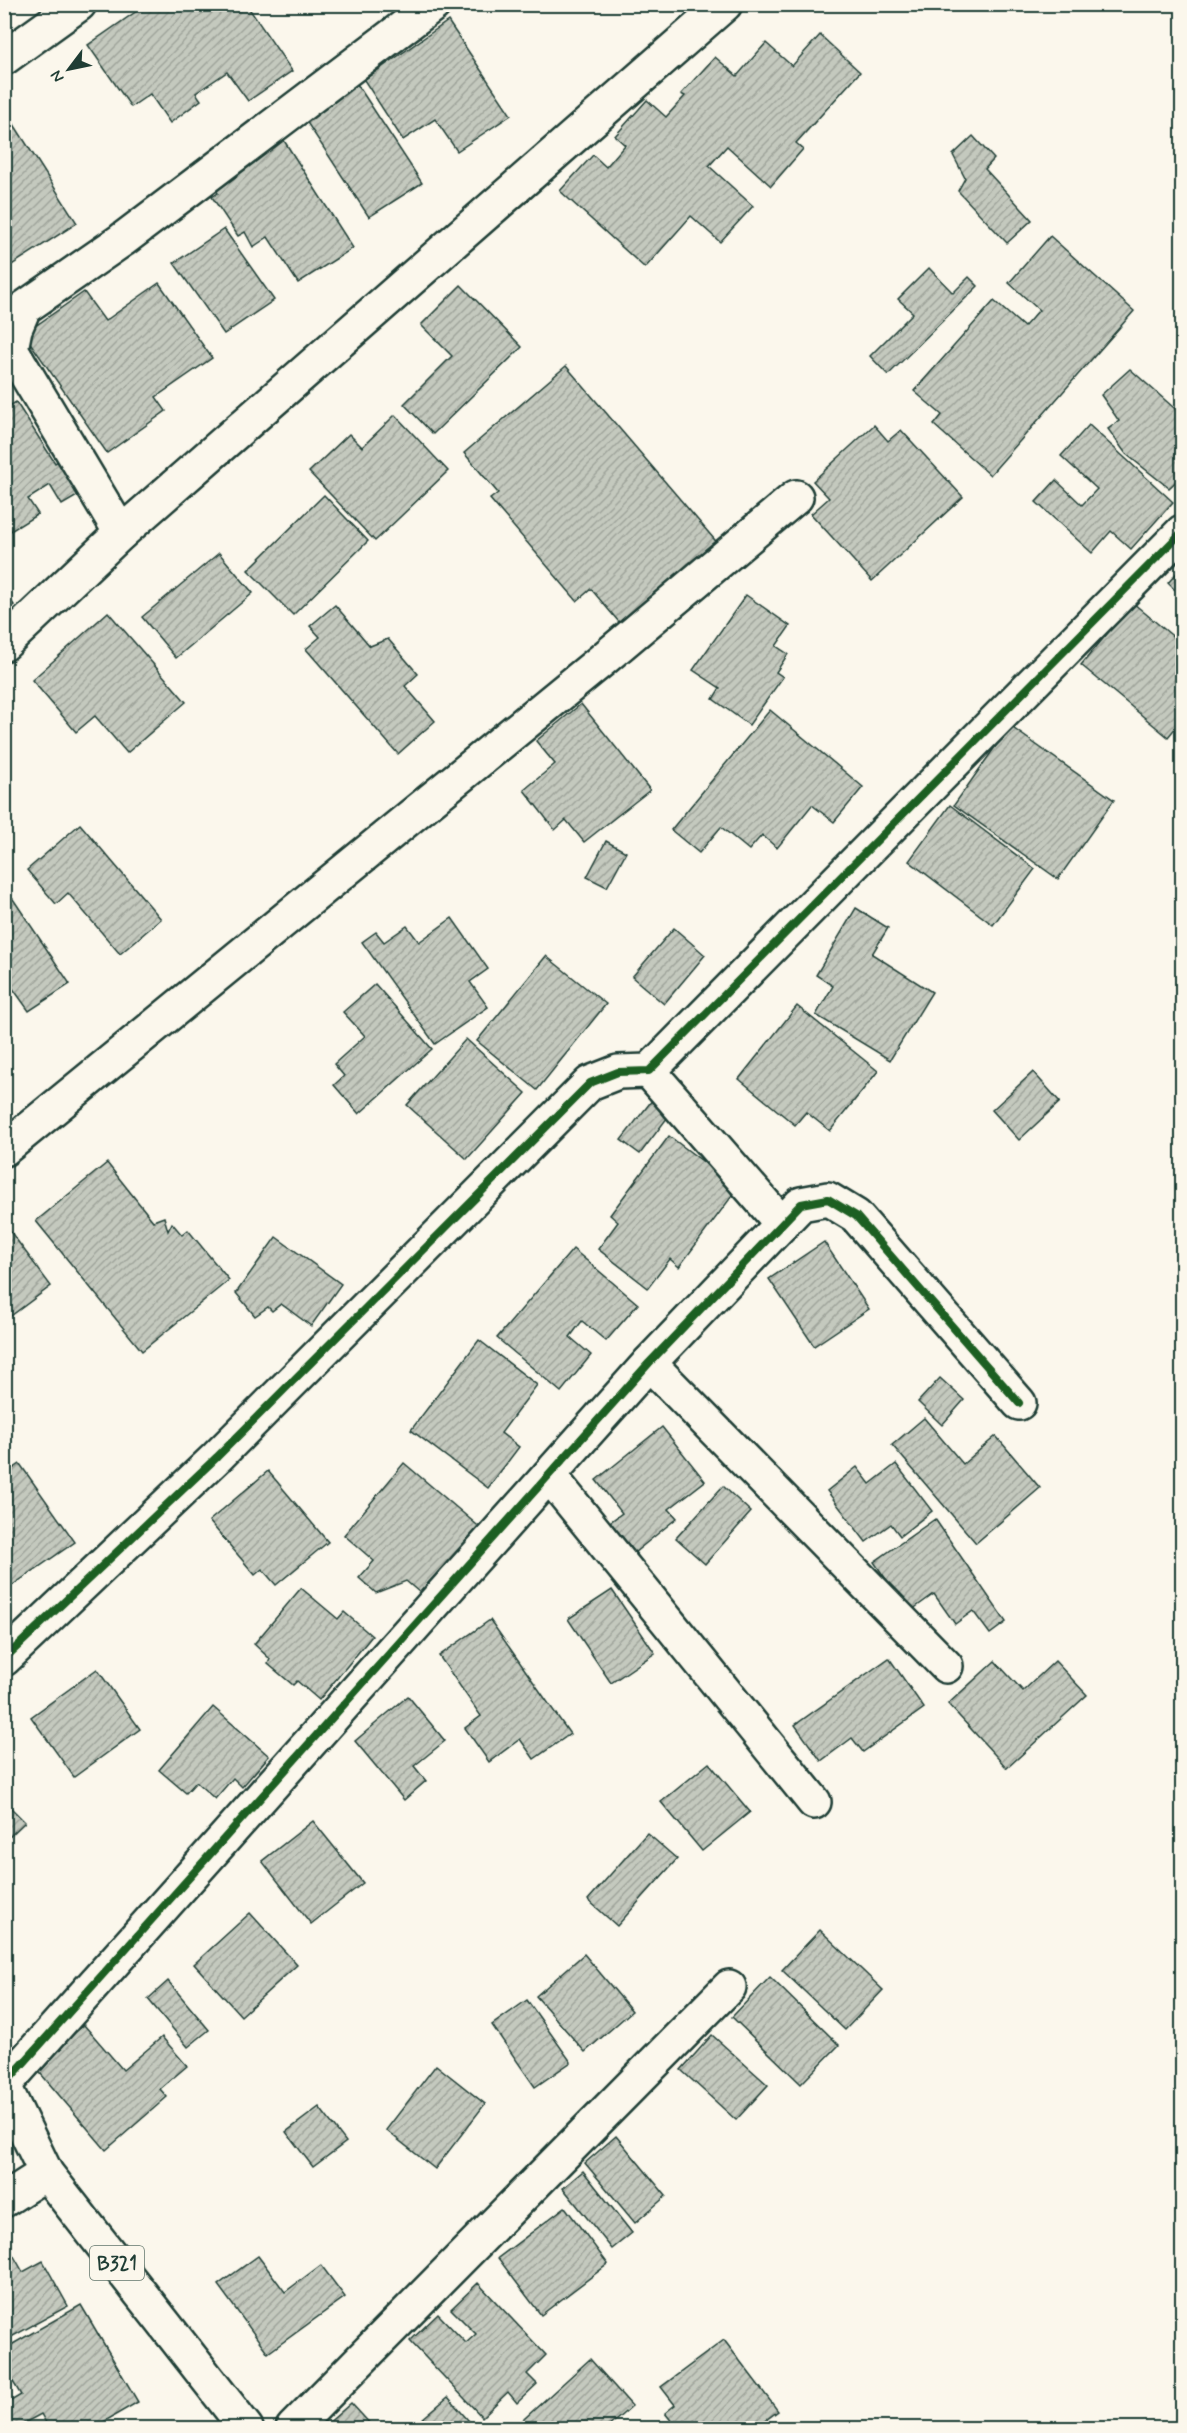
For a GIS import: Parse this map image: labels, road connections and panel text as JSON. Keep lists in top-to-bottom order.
{
  "streets": {
    "street": ["B321"]
  },
  "north": "bottom left"
}
